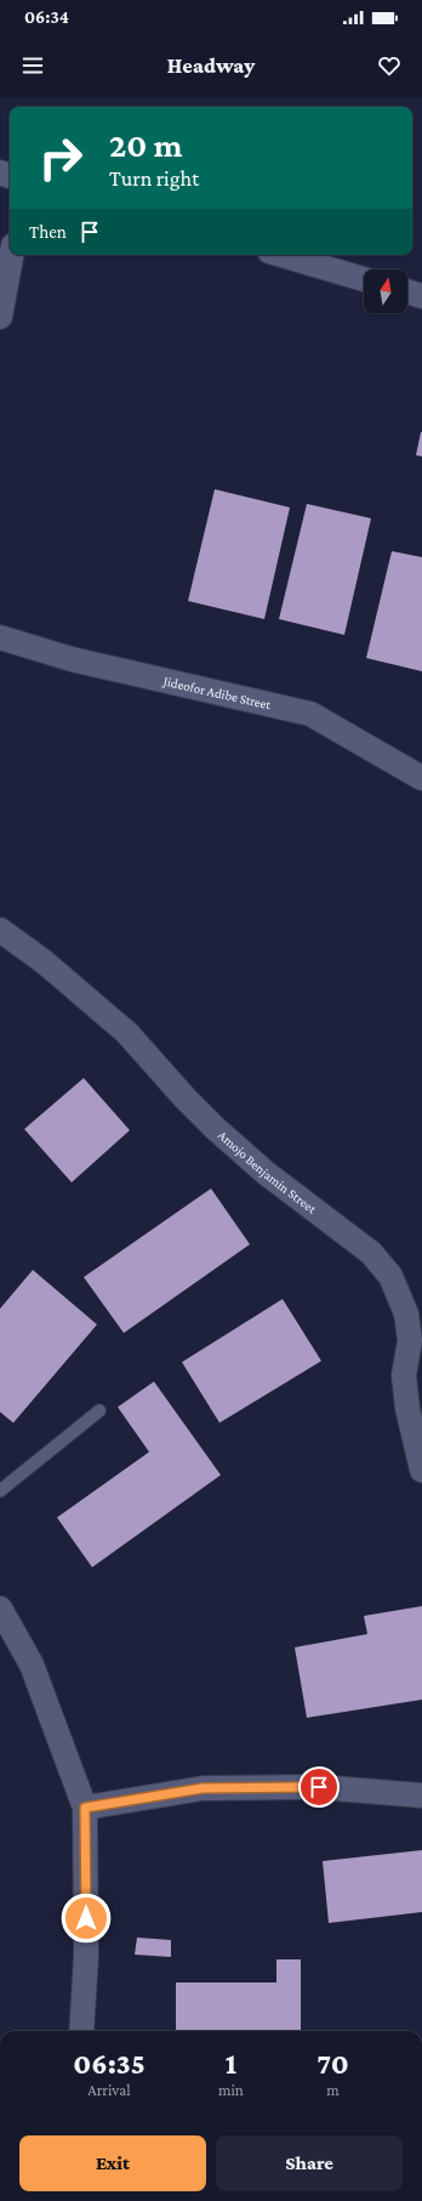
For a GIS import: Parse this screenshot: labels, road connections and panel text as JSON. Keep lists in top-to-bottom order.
{
  "streets": {
    "street": ["Jideofor Adibe Street", "Amojo Benjamin Street"]
  },
  "north": "top",
  "page": {
    "status": "06:34",
    "header": "Headway",
    "turn": ["20 m", "Turn right"],
    "then": "Then",
    "eta": [
      "06:35",
      "Arrival",
      "1",
      "min",
      "70",
      "m"
    ],
    "buttons": ["Exit", "Share"]
  }
}
